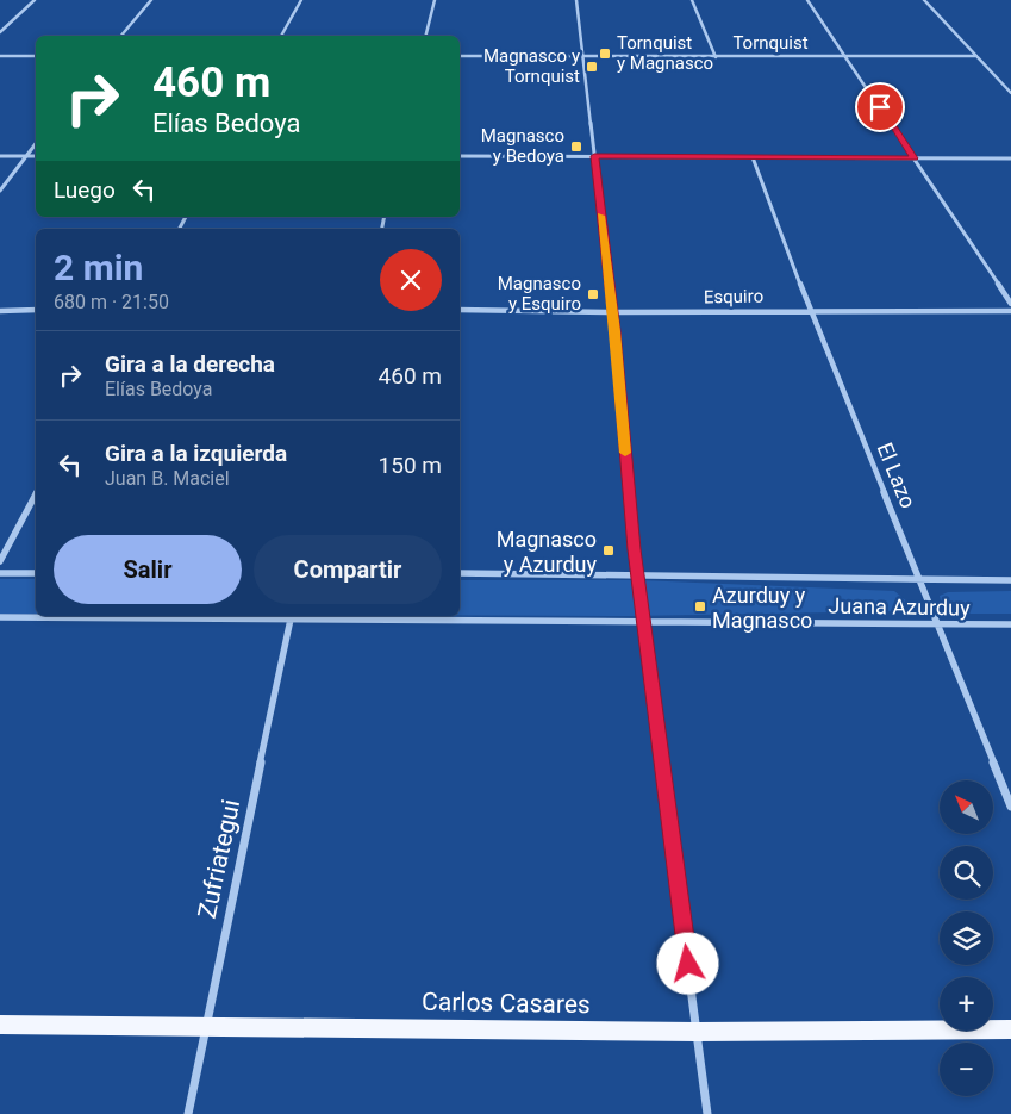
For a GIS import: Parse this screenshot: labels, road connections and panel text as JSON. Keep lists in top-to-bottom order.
{
  "streets": {
    "main road": ["Carlos Casares"],
    "street": [
      "Tornquist",
      "Esquiro",
      "El Lazo",
      "Juana Azurduy",
      "Zufriategui"
    ]
  },
  "crossings": [
    ["Esquiro", "El Lazo"],
    ["El Lazo", "Juana Azurduy"],
    ["Juana Azurduy", "Zufriategui"],
    ["Zufriategui", "Carlos Casares"]
  ],
  "places": {
    "transit": [
      "Tornquist y Magnasco",
      "Magnasco y Tornquist",
      "Magnasco y Bedoya",
      "Magnasco y Esquiro",
      "Magnasco y Azurduy",
      "Azurduy y Magnasco"
    ]
  },
  "north": "top left",
  "page": {
    "turn": ["460 m", "Elías Bedoya"],
    "then": "Luego",
    "heading": ["2 min", "680 m · 21:50"],
    "list": [
      {
        "name": "Gira a la derecha",
        "note": "Elías Bedoya",
        "value": "460 m"
      },
      {
        "name": "Gira a la izquierda",
        "note": "Juan B. Maciel",
        "value": "150 m"
      }
    ],
    "buttons": ["Salir", "Compartir"],
    "map_buttons": ["+", "−"]
  }
}
